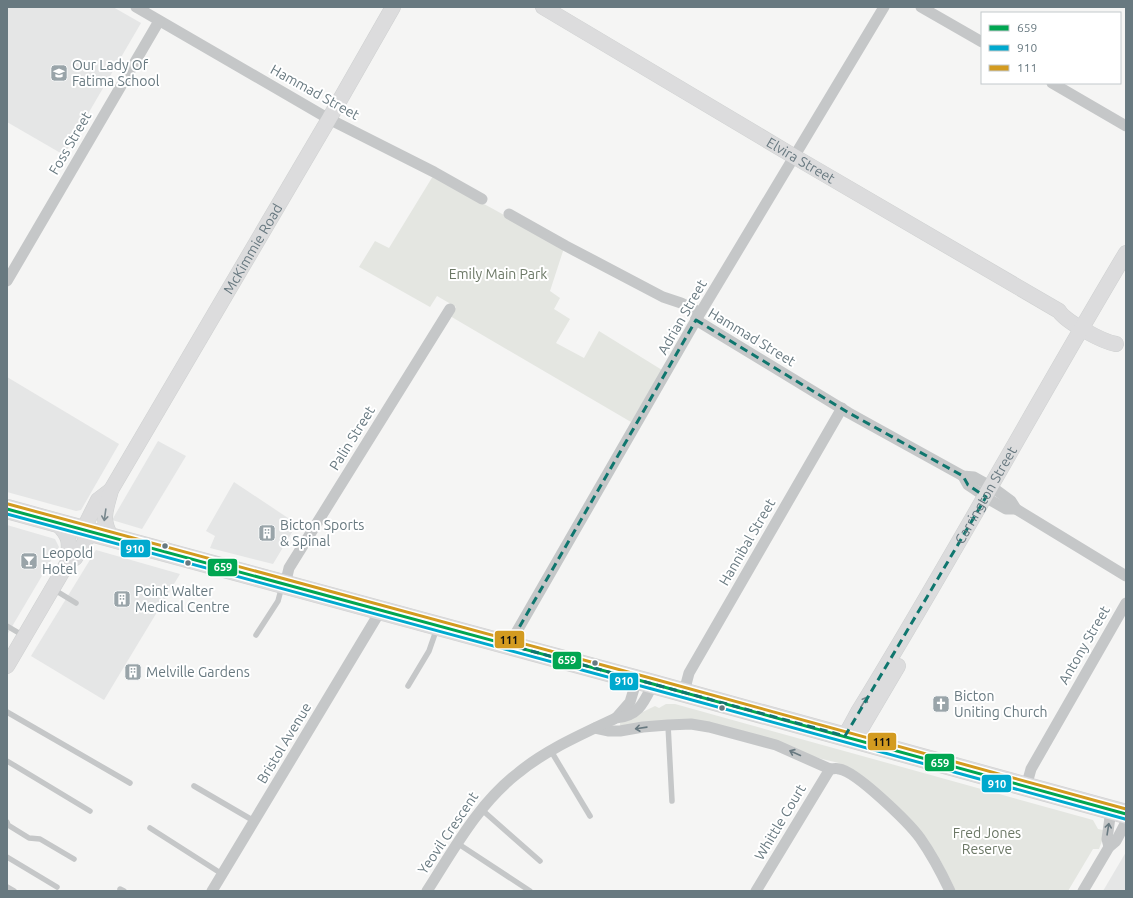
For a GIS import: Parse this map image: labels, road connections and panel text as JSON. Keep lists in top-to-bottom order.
{
  "streets": {
    "main road": ["Elvira Street", "McKimmie Road", "Carrington Street"],
    "street": [
      "Hammad Street",
      "Foss Street",
      "Adrian Street",
      "Palin Street",
      "Hannibal Street",
      "Antony Street",
      "Bristol Avenue",
      "Whittle Court",
      "Yeovil Crescent"
    ]
  },
  "crossings": [
    ["Hammad Street", "Foss Street"],
    ["Hammad Street", "McKimmie Road"],
    ["Hammad Street", "Adrian Street"],
    ["Hammad Street", "Carrington Street"],
    ["Hammad Street", "Hannibal Street"],
    ["Elvira Street", "Adrian Street"],
    ["Elvira Street", "Carrington Street"]
  ],
  "parks": ["Emily Main Park", "Fred Jones Reserve"],
  "places": {
    "school or university": ["Our Lady Of Fatima School"],
    "building": ["Bicton Sports & Spinal", "Point Walter Medical Centre", "Melville Gardens"],
    "bar": ["Leopold Hotel"],
    "church": ["Bicton Uniting Church"]
  },
  "lines": ["transit line 111", "transit line 659", "transit line 910"],
  "legend": ["659", "910", "111"]
}
